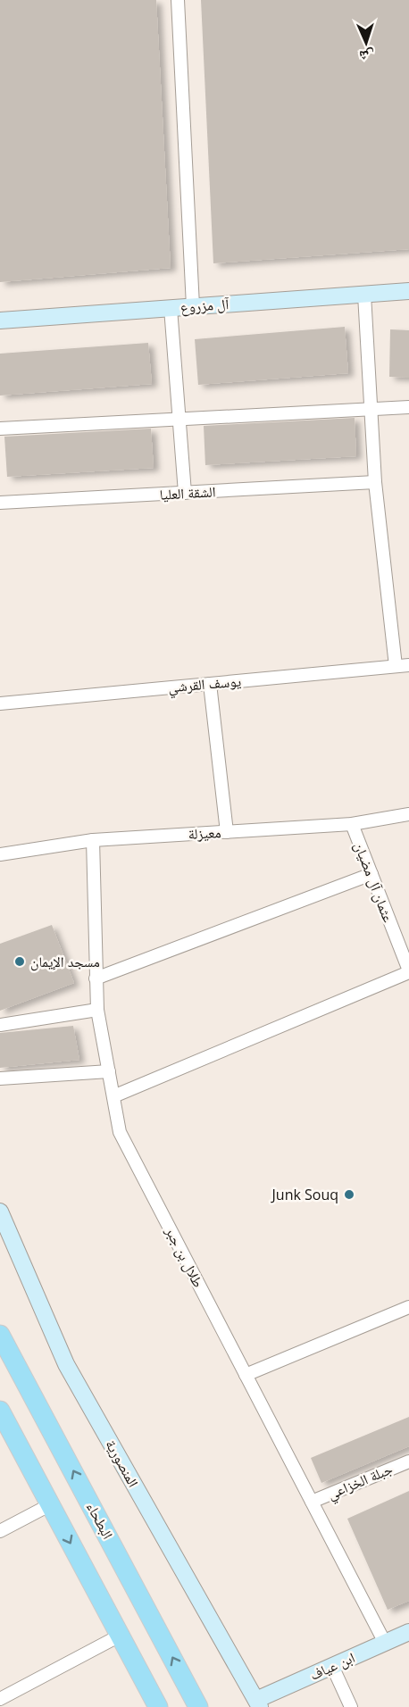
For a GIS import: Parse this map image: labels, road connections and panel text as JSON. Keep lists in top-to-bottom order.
{
  "streets": {
    "main road": ["البطحاء"],
    "street": [
      "آل مزروع",
      "الشقة العليا",
      "يوسف القرشي",
      "معيزلة",
      "عثمان آل مضيان",
      "طلال بن جبر",
      "المنصورية",
      "جبلة الخزاعي",
      "ابن عياف"
    ]
  },
  "crossings": [
    ["معيزلة", "عثمان آل مضيان"],
    ["معيزلة", "طلال بن جبر"],
    ["طلال بن جبر", "جبلة الخزاعي"],
    ["طلال بن جبر", "ابن عياف"],
    ["المنصورية", "ابن عياف"]
  ],
  "places": ["مسجد الإيمان", "Junk Souq"],
  "north": "bottom"
}
